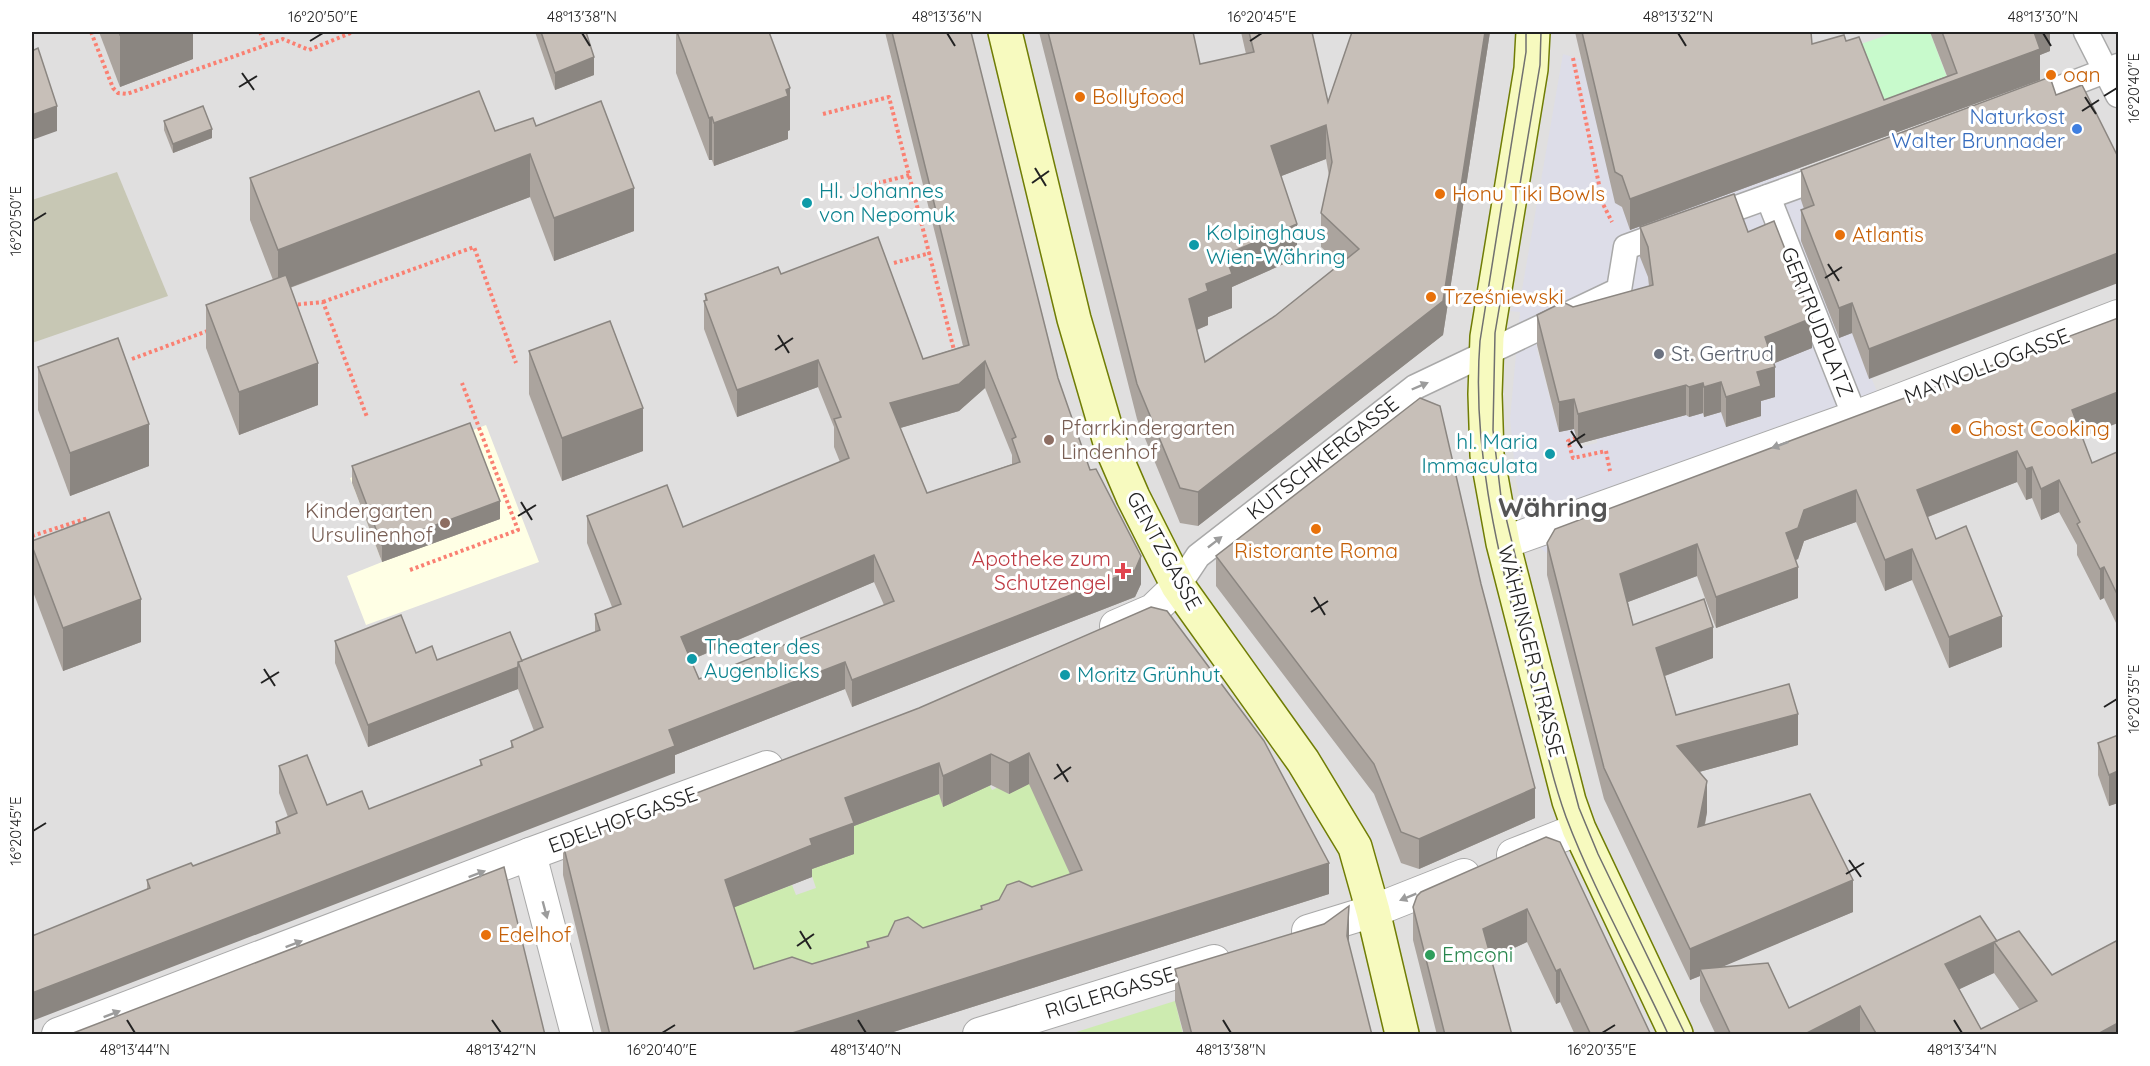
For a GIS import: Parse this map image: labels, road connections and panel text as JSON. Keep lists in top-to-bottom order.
{
  "streets": {
    "main road": ["GENTZGASSE", "WÄHRINGER STRASSE"],
    "street": [
      "GERTRUDPLATZ",
      "MAYNOLLOGASSE",
      "KUTSCHKERGASSE",
      "EDELHOFGASSE",
      "RIGLERGASSE"
    ]
  },
  "crossings": [
    ["GERTRUDPLATZ", "MAYNOLLOGASSE"],
    ["GERTRUDPLATZ", "WÄHRINGER STRASSE"],
    ["KUTSCHKERGASSE", "GENTZGASSE"],
    ["KUTSCHKERGASSE", "WÄHRINGER STRASSE"]
  ],
  "one_way": ["KUTSCHKERGASSE", "EDELHOFGASSE"],
  "districts": ["Währing"],
  "places": {
    "other": [
      "oan",
      "Bollyfood",
      "Naturkost Walter Brunnader",
      "Honu Tiki Bowls",
      "Hl. Johannes von Nepomuk",
      "Atlantis",
      "Kolpinghaus Wien-Währing",
      "Trześniewski",
      "St. Gertrud",
      "Ghost Cooking",
      "Pfarrkindergarten Lindenhof",
      "hl. Maria Immaculata",
      "Kindergarten Ursulinenhof",
      "Ristorante Roma",
      "Theater des Augenblicks",
      "Moritz Grünhut",
      "Edelhof",
      "Emconi"
    ],
    "health": ["Apotheke zum Schutzengel"]
  },
  "coordinates": [
    "16°20'50\"E",
    "48°13'38\"N",
    "48°13'36\"N",
    "16°20'45\"E",
    "48°13'32\"N",
    "48°13'30\"N",
    "16°20'40\"E",
    "16°20'35\"E",
    "48°13'44\"N",
    "48°13'42\"N",
    "48°13'40\"N",
    "48°13'34\"N"
  ]
}
